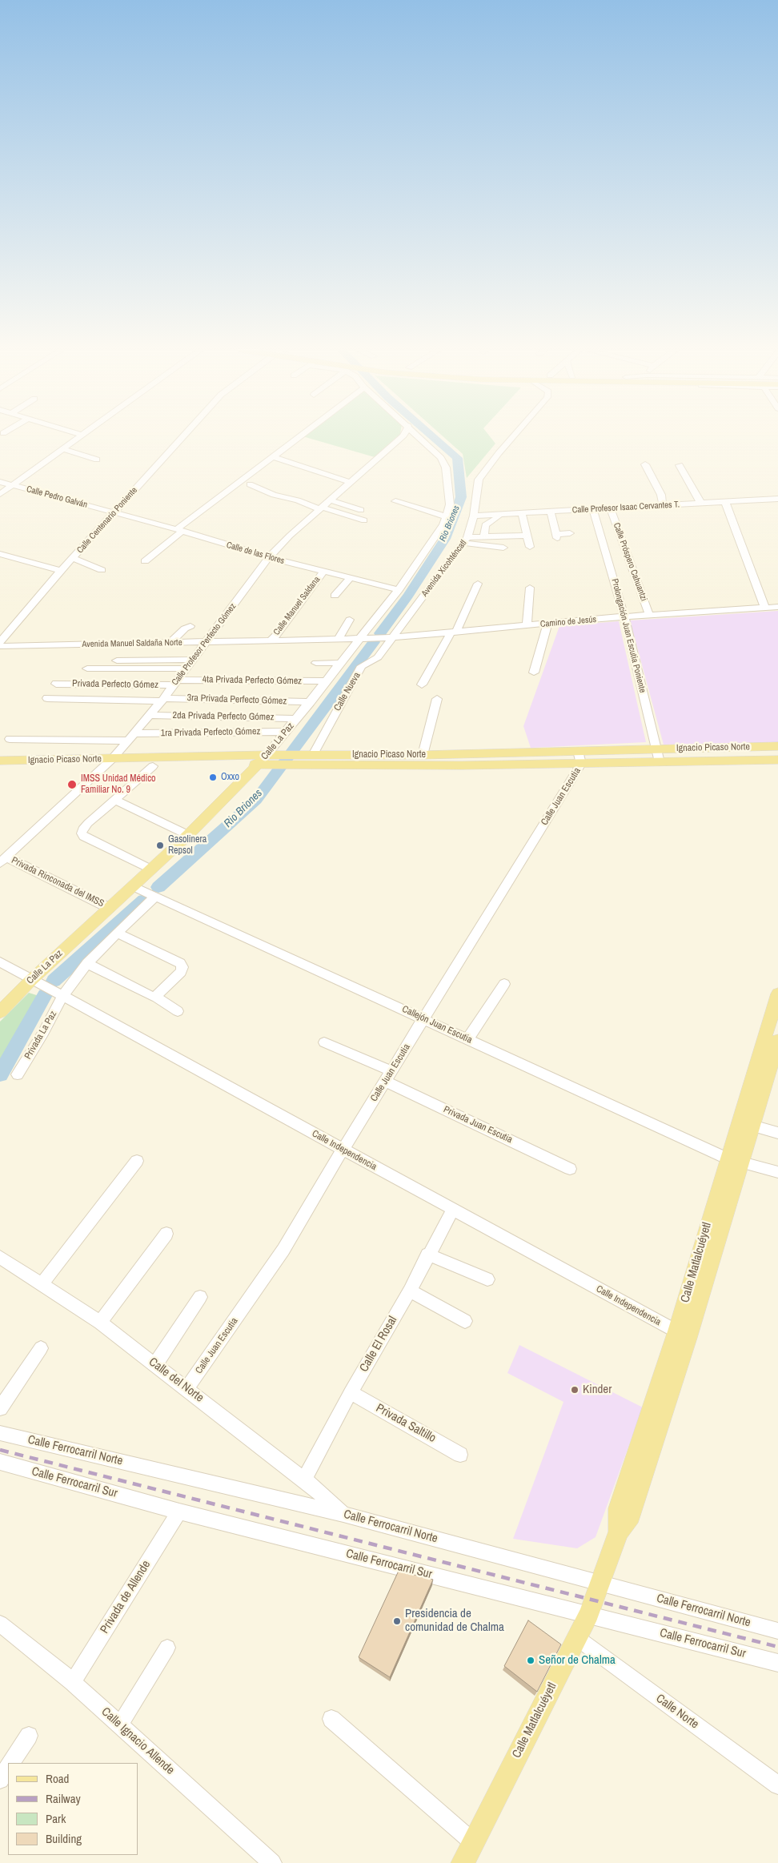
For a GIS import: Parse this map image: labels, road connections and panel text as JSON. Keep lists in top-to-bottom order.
{
  "streets": {
    "main road": ["Calle La Paz", "Ignacio Picaso Norte", "Calle Matlalcuéyetl"],
    "street": [
      "Calle Pedro Galván",
      "Calle Profesor Isaac Cervantes T.",
      "Calle Centenario Poniente",
      "Calle de las Flores",
      "Calle Próspero Cahuantzi",
      "Avenida Xicohténcatl",
      "Calle Manuel Saldana",
      "Camino de Jesús",
      "Prolongación Juan Escutia Poniente",
      "Avenida Manuel Saldaña Norte",
      "Calle Profesor Perfecto Gómez",
      "4ta Privada Perfecto Gómez",
      "Privada Perfecto Gómez",
      "Calle Nueva",
      "3ra Privada Perfecto Gómez",
      "2da Privada Perfecto Gómez",
      "1ra Privada Perfecto Gómez",
      "Calle Juan Escutia",
      "Privada Rinconada del IMSS",
      "Callejón Juan Escutia",
      "Privada La Paz",
      "Privada Juan Escutia",
      "Calle Independencia",
      "Calle El Rosal",
      "Calle del Norte",
      "Privada Saltillo",
      "Calle Ferrocarril Norte",
      "Calle Ferrocarril Sur",
      "Privada de Allende",
      "Calle Norte",
      "Calle Ignacio Allende"
    ]
  },
  "crossings": [
    ["Calle Pedro Galván", "Calle Centenario Poniente"],
    ["Calle Pedro Galván", "Calle de las Flores"],
    ["Calle Profesor Isaac Cervantes T.", "Calle Próspero Cahuantzi"],
    ["Calle Profesor Isaac Cervantes T.", "Avenida Xicohténcatl"],
    ["Calle Profesor Isaac Cervantes T.", "Prolongación Juan Escutia Poniente"],
    ["Calle Centenario Poniente", "Calle de las Flores"],
    ["Calle de las Flores", "Calle Manuel Saldana"],
    ["Calle de las Flores", "Calle Profesor Perfecto Gómez"],
    ["Calle de las Flores", "Calle La Paz"],
    ["Calle Próspero Cahuantzi", "Camino de Jesús"],
    ["Avenida Xicohténcatl", "Camino de Jesús"],
    ["Avenida Xicohténcatl", "Calle Nueva"],
    ["Calle Manuel Saldana", "Avenida Manuel Saldaña Norte"],
    ["Camino de Jesús", "Prolongación Juan Escutia Poniente"],
    ["Camino de Jesús", "Avenida Manuel Saldaña Norte"],
    ["Camino de Jesús", "Calle Nueva"],
    ["Camino de Jesús", "Calle La Paz"],
    ["Prolongación Juan Escutia Poniente", "Ignacio Picaso Norte"],
    ["Avenida Manuel Saldaña Norte", "Calle Profesor Perfecto Gómez"],
    ["Avenida Manuel Saldaña Norte", "Calle La Paz"],
    ["Calle Profesor Perfecto Gómez", "4ta Privada Perfecto Gómez"],
    ["Calle Profesor Perfecto Gómez", "Privada Perfecto Gómez"],
    ["Calle Profesor Perfecto Gómez", "3ra Privada Perfecto Gómez"],
    ["Calle Profesor Perfecto Gómez", "2da Privada Perfecto Gómez"],
    ["Calle Profesor Perfecto Gómez", "1ra Privada Perfecto Gómez"],
    ["Calle Profesor Perfecto Gómez", "Ignacio Picaso Norte"],
    ["Calle Profesor Perfecto Gómez", "Privada Rinconada del IMSS"],
    ["4ta Privada Perfecto Gómez", "Privada Perfecto Gómez"],
    ["4ta Privada Perfecto Gómez", "Calle La Paz"],
    ["Calle Nueva", "Ignacio Picaso Norte"],
    ["3ra Privada Perfecto Gómez", "Calle La Paz"],
    ["2da Privada Perfecto Gómez", "Calle La Paz"],
    ["1ra Privada Perfecto Gómez", "Calle La Paz"],
    ["Calle La Paz", "Ignacio Picaso Norte"],
    ["Calle La Paz", "Privada Rinconada del IMSS"],
    ["Calle La Paz", "Callejón Juan Escutia"],
    ["Calle La Paz", "Calle Independencia"],
    ["Ignacio Picaso Norte", "Calle Juan Escutia"],
    ["Calle Juan Escutia", "Callejón Juan Escutia"],
    ["Calle Juan Escutia", "Privada Juan Escutia"],
    ["Calle Juan Escutia", "Calle Independencia"],
    ["Calle Juan Escutia", "Calle del Norte"],
    ["Callejón Juan Escutia", "Calle Matlalcuéyetl"],
    ["Privada La Paz", "Calle Independencia"],
    ["Calle Independencia", "Calle Matlalcuéyetl"],
    ["Calle Independencia", "Calle El Rosal"],
    ["Calle Matlalcuéyetl", "Calle Ferrocarril Norte"],
    ["Calle Matlalcuéyetl", "Calle Ferrocarril Sur"],
    ["Calle Matlalcuéyetl", "Calle Norte"],
    ["Calle El Rosal", "Calle del Norte"],
    ["Calle El Rosal", "Privada Saltillo"],
    ["Calle del Norte", "Calle Ferrocarril Norte"],
    ["Calle Ferrocarril Sur", "Privada de Allende"],
    ["Privada de Allende", "Calle Ignacio Allende"]
  ],
  "water": ["Rio Briones"],
  "places": [
    "Oxxo",
    "IMSS Unidad Médico Familiar No. 9",
    "Gasolinera Repsol",
    "Kinder",
    "Presidencia de comunidad de Chalma",
    "Señor de Chalma"
  ],
  "legend": [
    "Road",
    "Railway",
    "Park",
    "Building"
  ]
}
